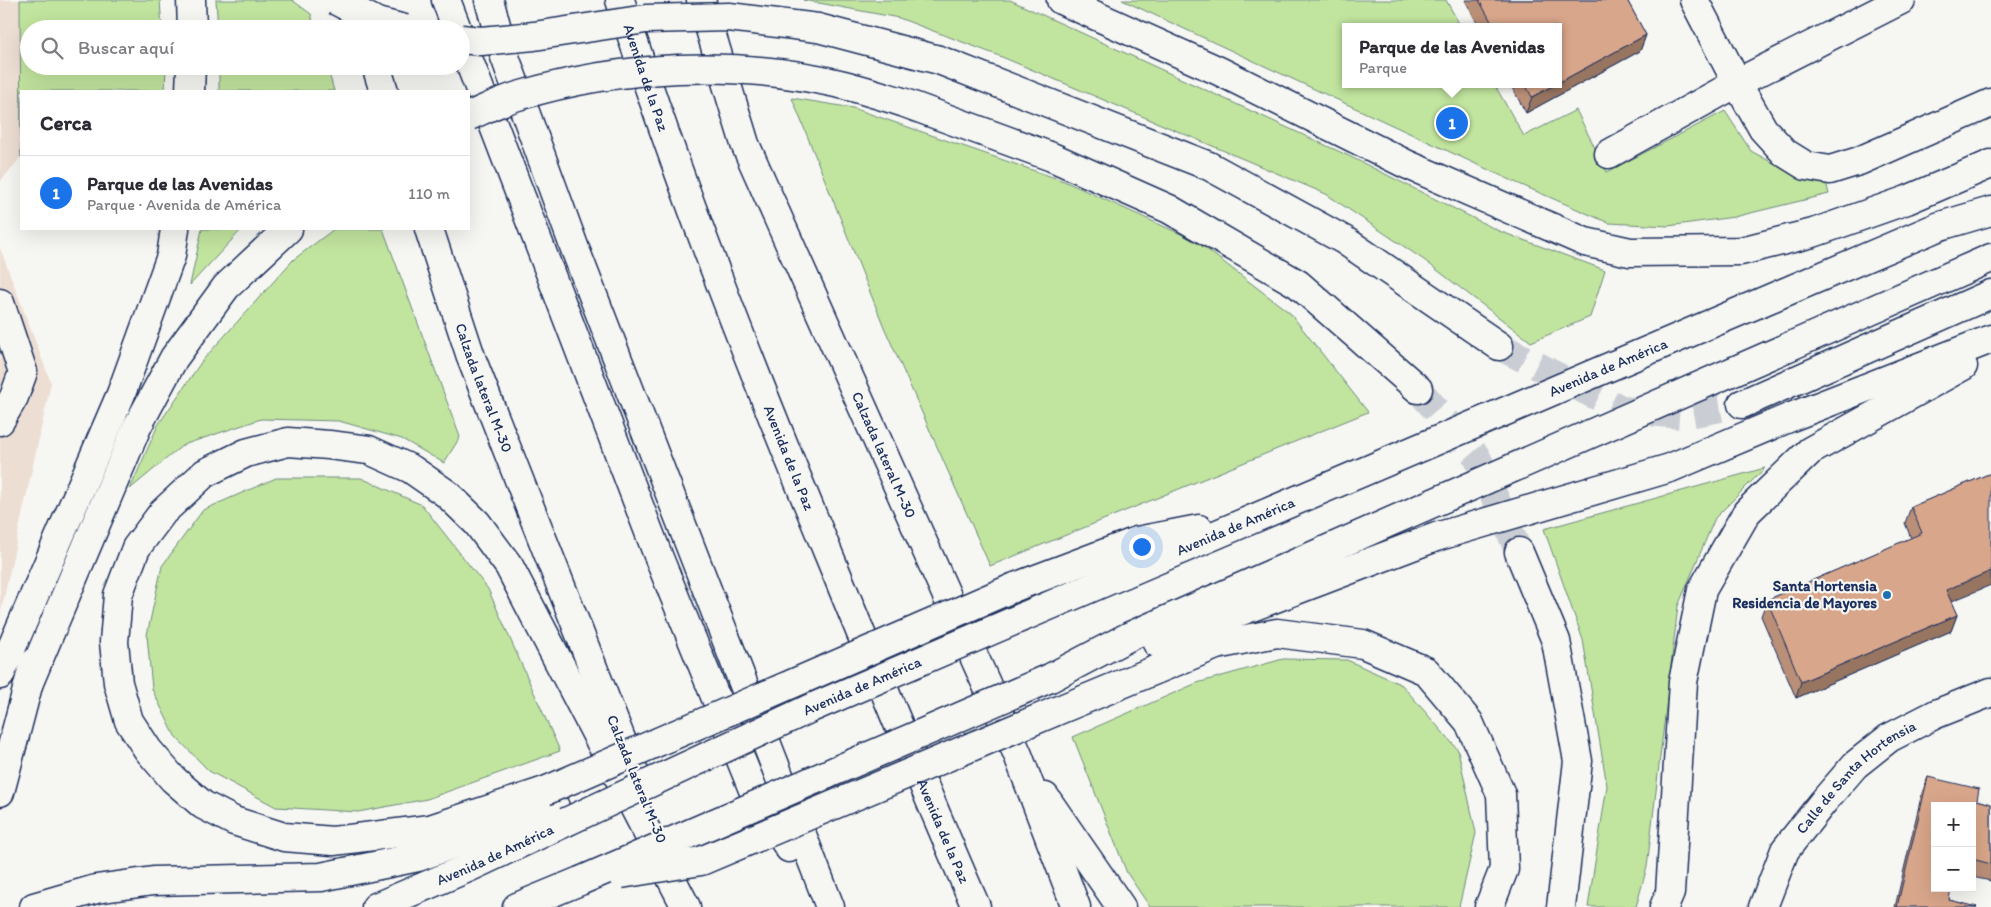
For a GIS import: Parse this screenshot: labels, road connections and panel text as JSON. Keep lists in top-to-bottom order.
{
  "streets": {
    "main road": [
      "Avenida de la Paz",
      "Avenida de América",
      "Calzada lateral M-30",
      "Calle de Santa Hortensia"
    ]
  },
  "places": ["Santa Hortensia Residencia de Mayores"],
  "page": {
    "search": "Buscar aquí",
    "popup": ["Parque de las Avenidas", "Parque"],
    "heading": "Cerca",
    "pins": "1",
    "list": [
      {
        "mark": "1",
        "name": "Parque de las Avenidas",
        "note": "Parque · Avenida de América",
        "value": "110 m"
      }
    ],
    "map_buttons": ["+", "−"]
  }
}
